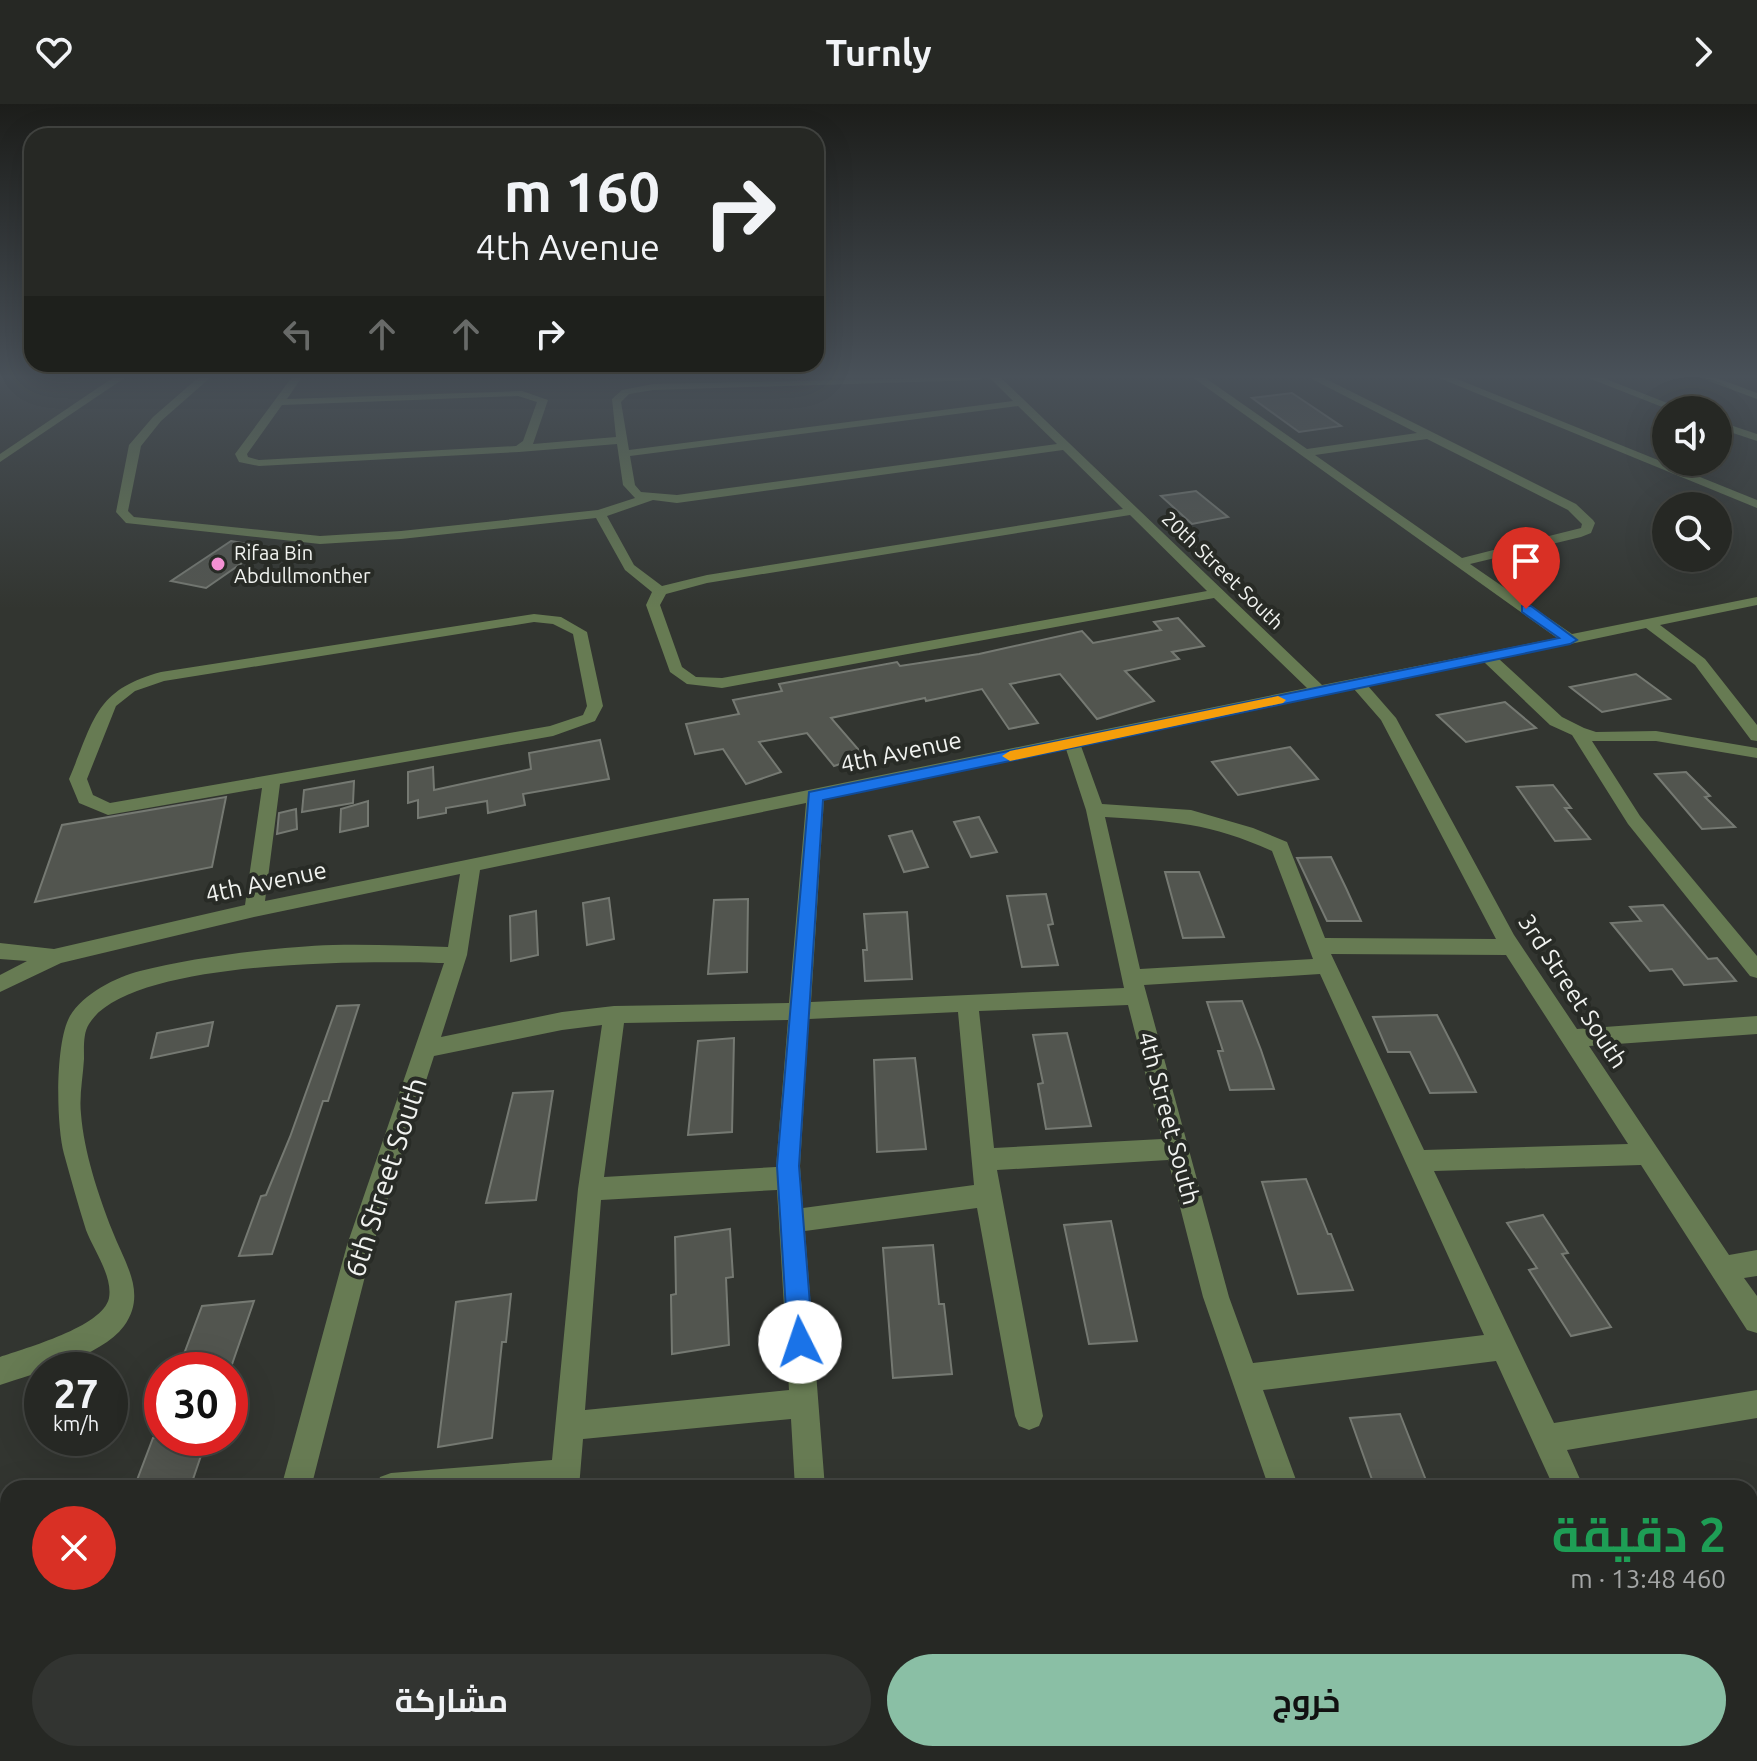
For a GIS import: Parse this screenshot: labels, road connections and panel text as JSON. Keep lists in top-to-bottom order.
{
  "streets": {
    "street": [
      "20th Street South",
      "4th Avenue",
      "3rd Street South",
      "4th Street South",
      "6th Street South"
    ]
  },
  "crossings": [
    ["20th Street South", "4th Avenue"],
    ["4th Avenue", "3rd Street South"],
    ["4th Avenue", "4th Street South"],
    ["4th Avenue", "6th Street South"]
  ],
  "places": ["Rifaa Bin Abdullmonther"],
  "page": {
    "header": "Turnly",
    "turn": ["160 m", "4th Avenue"],
    "speed": "27 km/h",
    "limit": "30",
    "heading": ["2 دقيقة", "460 m · 13:48"],
    "buttons": ["خروج", "مشاركة"]
  }
}
